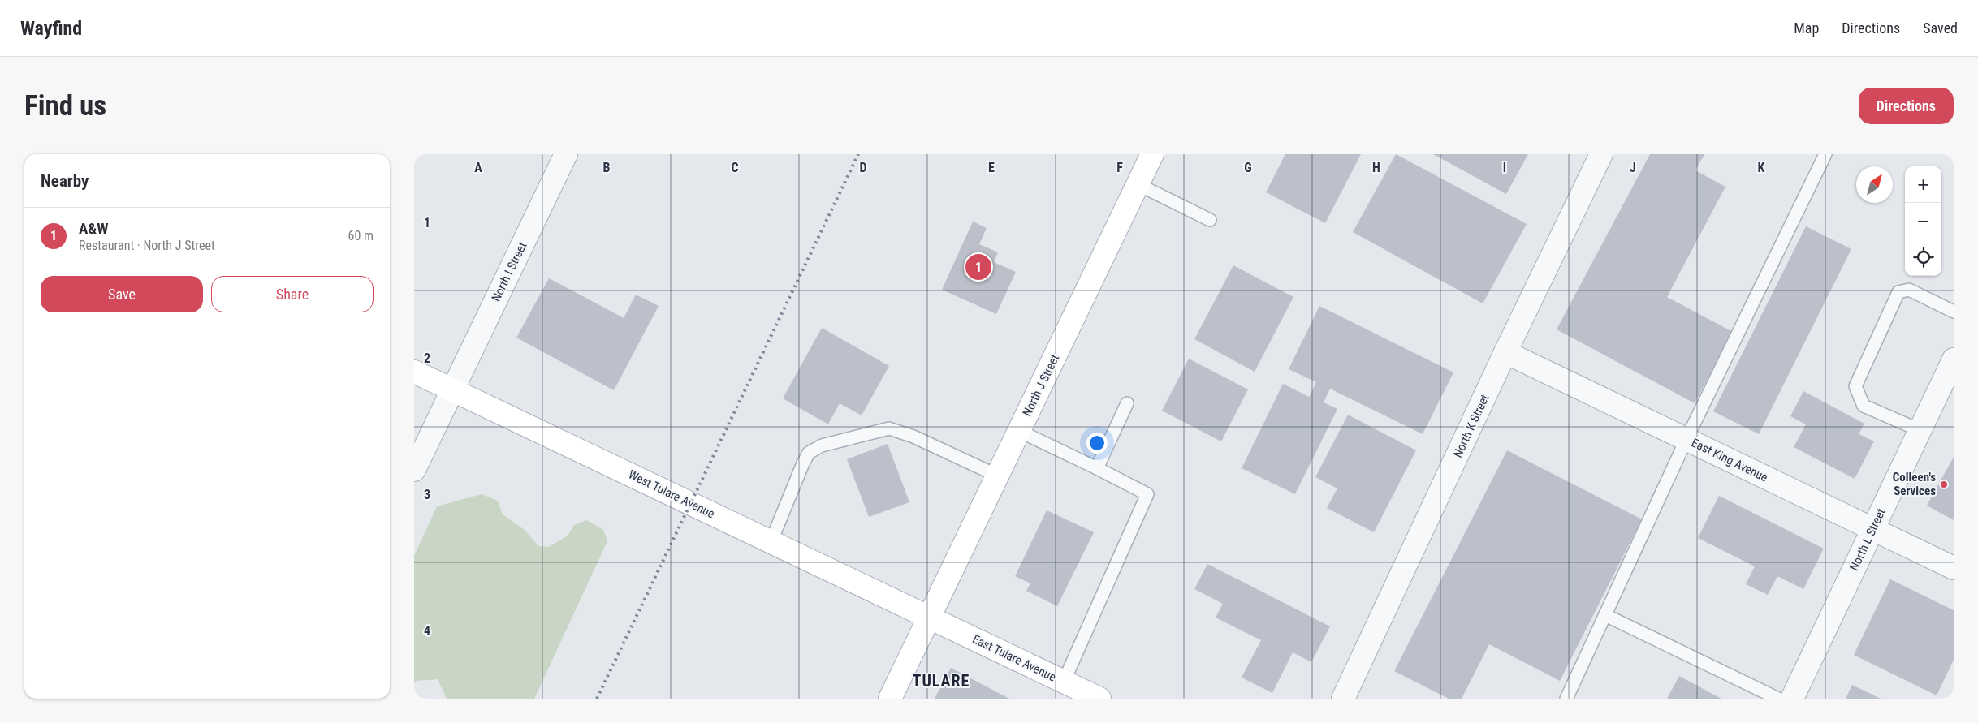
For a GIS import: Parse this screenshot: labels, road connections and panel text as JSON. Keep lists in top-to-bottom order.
{
  "streets": {
    "main road": ["North J Street", "West Tulare Avenue", "East Tulare Avenue"],
    "street": [
      "North I Street",
      "North K Street",
      "East King Avenue",
      "North L Street"
    ]
  },
  "crossings": [
    ["North I Street", "West Tulare Avenue"],
    ["North J Street", "West Tulare Avenue"],
    ["North J Street", "East Tulare Avenue"],
    ["North K Street", "East King Avenue"],
    ["East King Avenue", "North L Street"],
    ["West Tulare Avenue", "East Tulare Avenue"]
  ],
  "districts": ["TULARE"],
  "places": ["Colleen's Services"],
  "north": "top right",
  "page": {
    "header": "Wayfind",
    "nav": ["Map", "Directions", "Saved"],
    "buttons": [
      "Directions",
      ["Save", "Share"]
    ],
    "title": "Find us",
    "heading": "Nearby",
    "map_buttons": ["+", "−"],
    "list": [
      {
        "mark": "1",
        "name": "A&W",
        "note": "Restaurant · North J Street",
        "value": "60 m"
      }
    ],
    "pins": "1"
  },
  "grid": {
    "columns": [
      "A",
      "B",
      "C",
      "D",
      "E",
      "F",
      "G",
      "H",
      "I",
      "J",
      "K"
    ],
    "rows": [
      "1",
      "2",
      "3",
      "4"
    ]
  }
}
